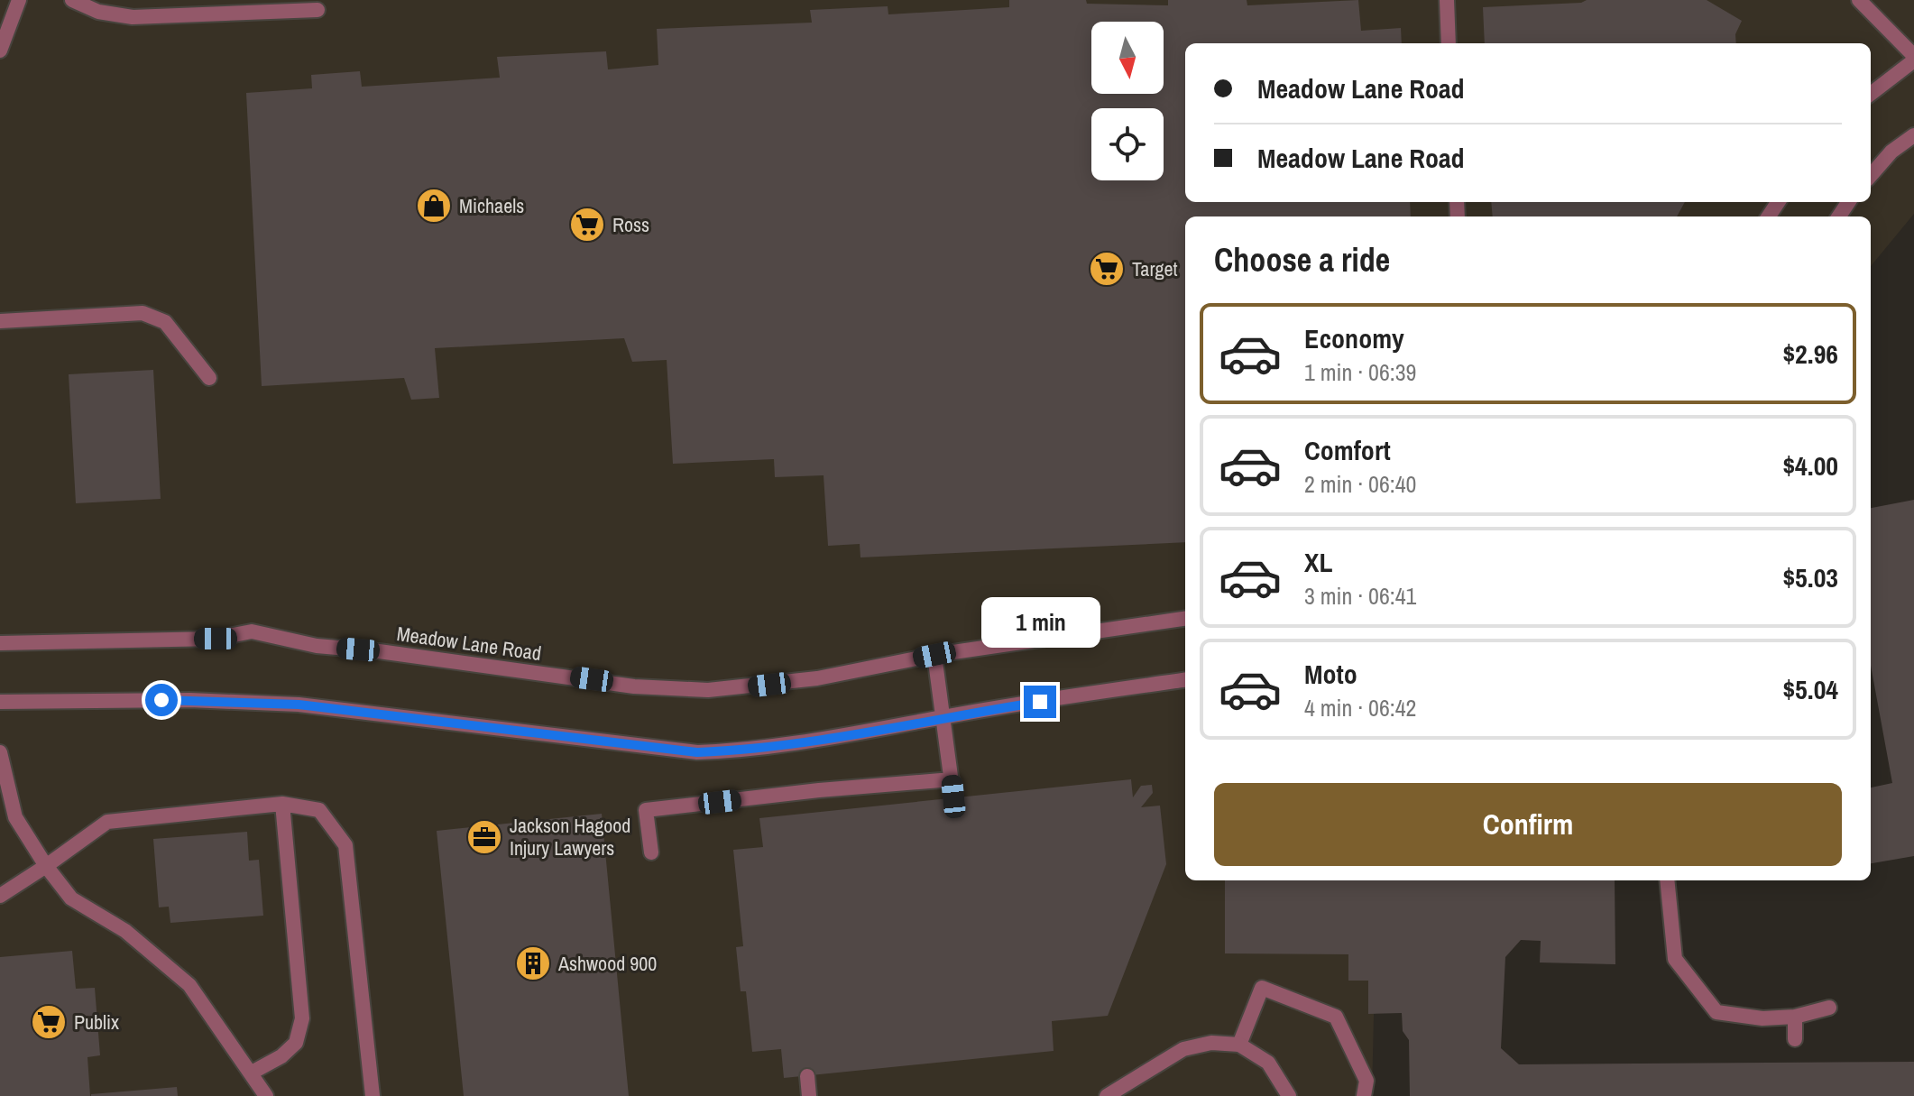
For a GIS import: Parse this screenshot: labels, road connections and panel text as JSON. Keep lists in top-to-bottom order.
{
  "streets": {
    "street": ["Meadow Lane Road"]
  },
  "places": {
    "shop": ["Michaels"],
    "supermarket": ["Ross", "Target", "Publix"],
    "office": ["Jackson Hagood Injury Lawyers"],
    "building": ["Ashwood 900"]
  },
  "north": "bottom",
  "page": {
    "banner": ["Meadow Lane Road", "Meadow Lane Road"],
    "heading": "Choose a ride",
    "list": [
      {
        "name": "Economy",
        "note": "1 min · 06:39",
        "value": "$2.96"
      },
      {
        "name": "Comfort",
        "note": "2 min · 06:40",
        "value": "$4.00"
      },
      {
        "name": "XL",
        "note": "3 min · 06:41",
        "value": "$5.03"
      },
      {
        "name": "Moto",
        "note": "4 min · 06:42",
        "value": "$5.04"
      }
    ],
    "bubble": "1 min",
    "buttons": "Confirm"
  }
}
